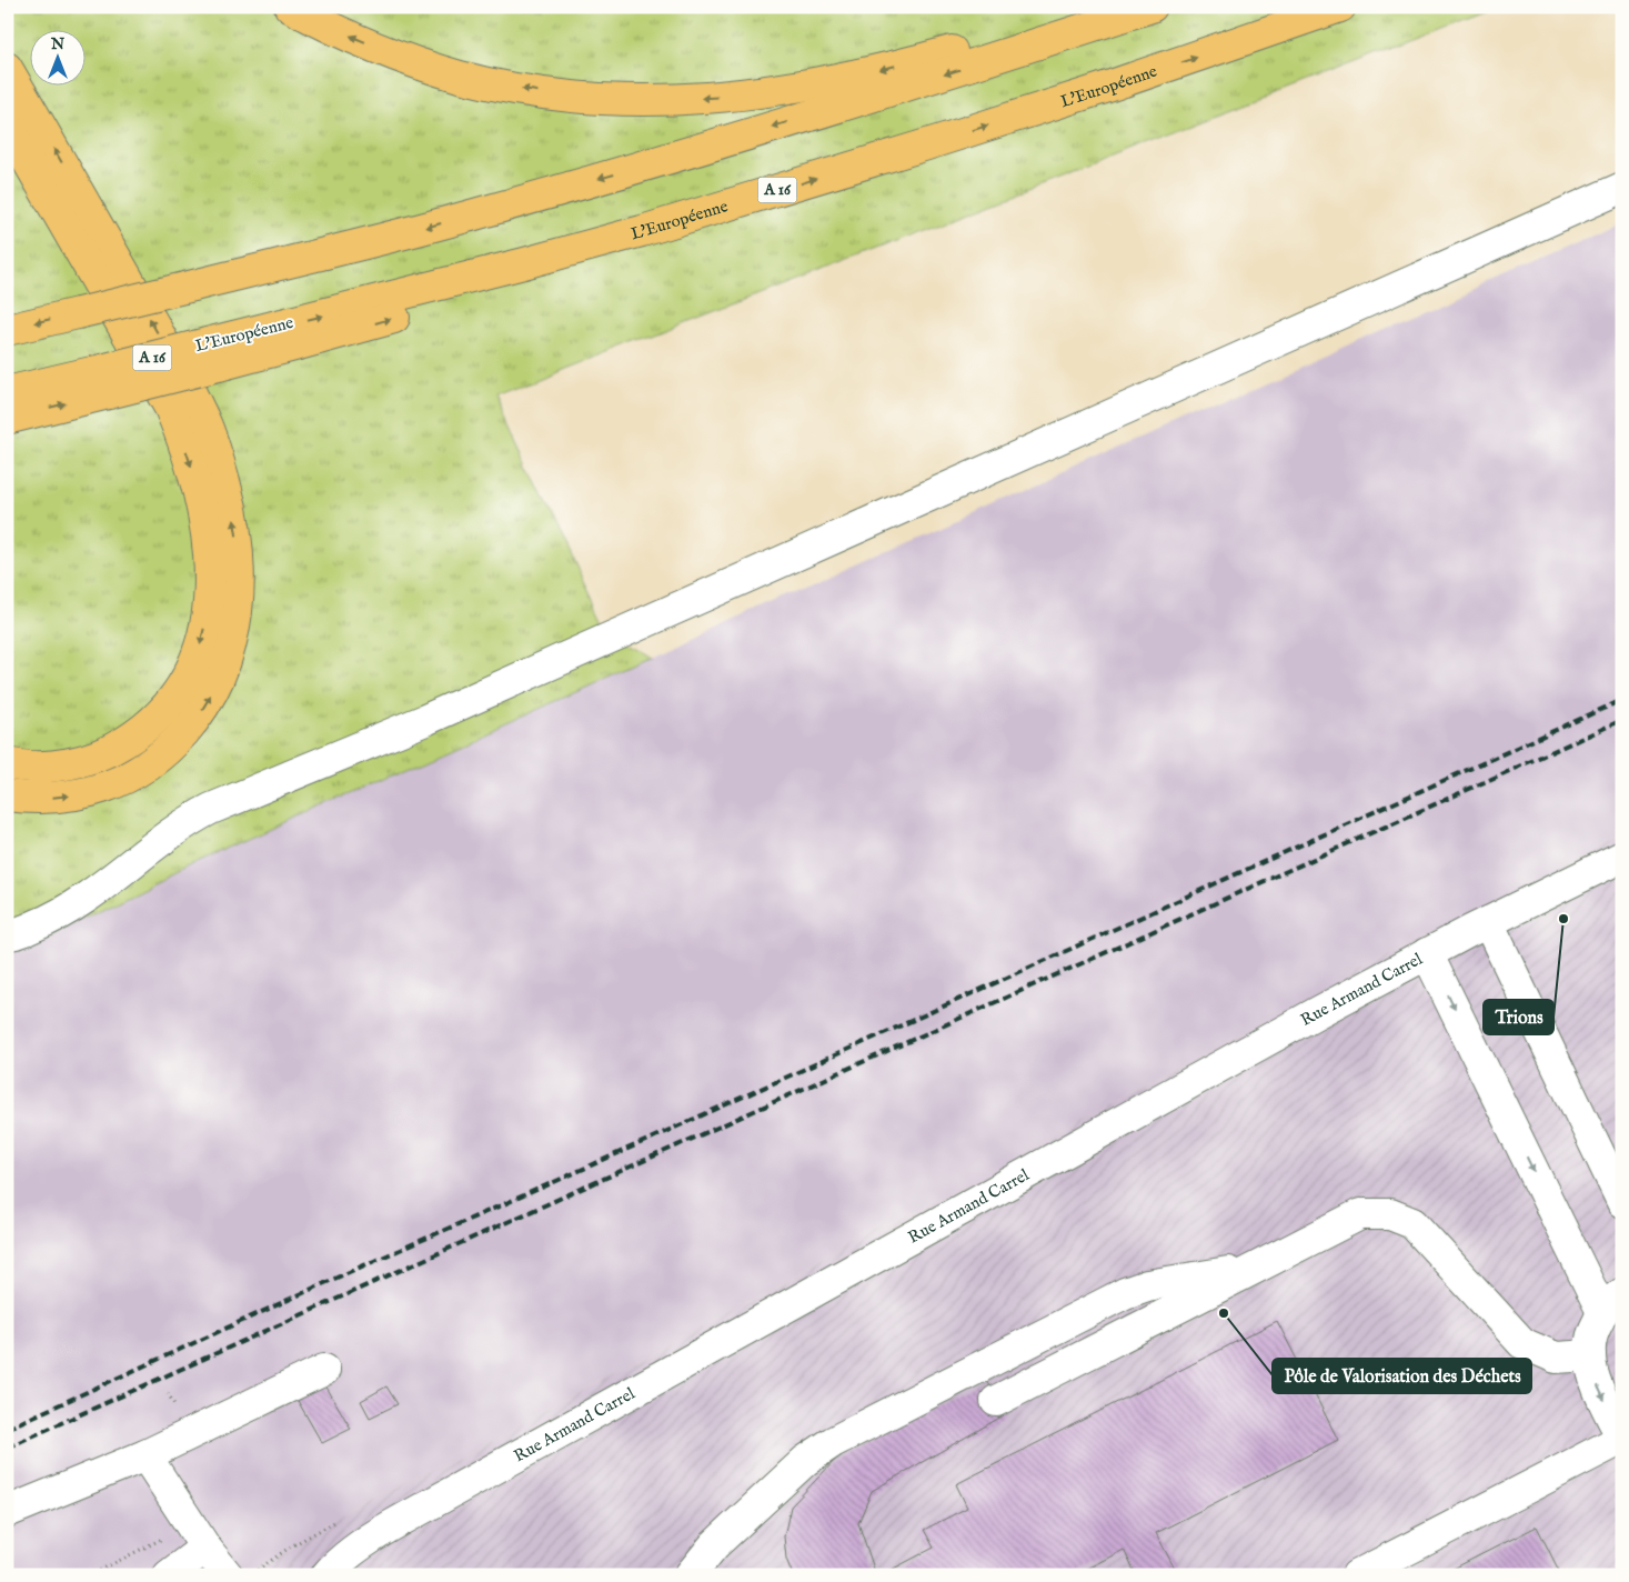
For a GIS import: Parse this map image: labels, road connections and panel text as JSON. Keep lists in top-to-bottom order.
{
  "streets": {
    "highway": ["L'Européenne", "A 16"],
    "street": ["Rue Armand Carrel"]
  },
  "places": ["Trions", "Pôle de Valorisation des Déchets"],
  "north": "top"
}
